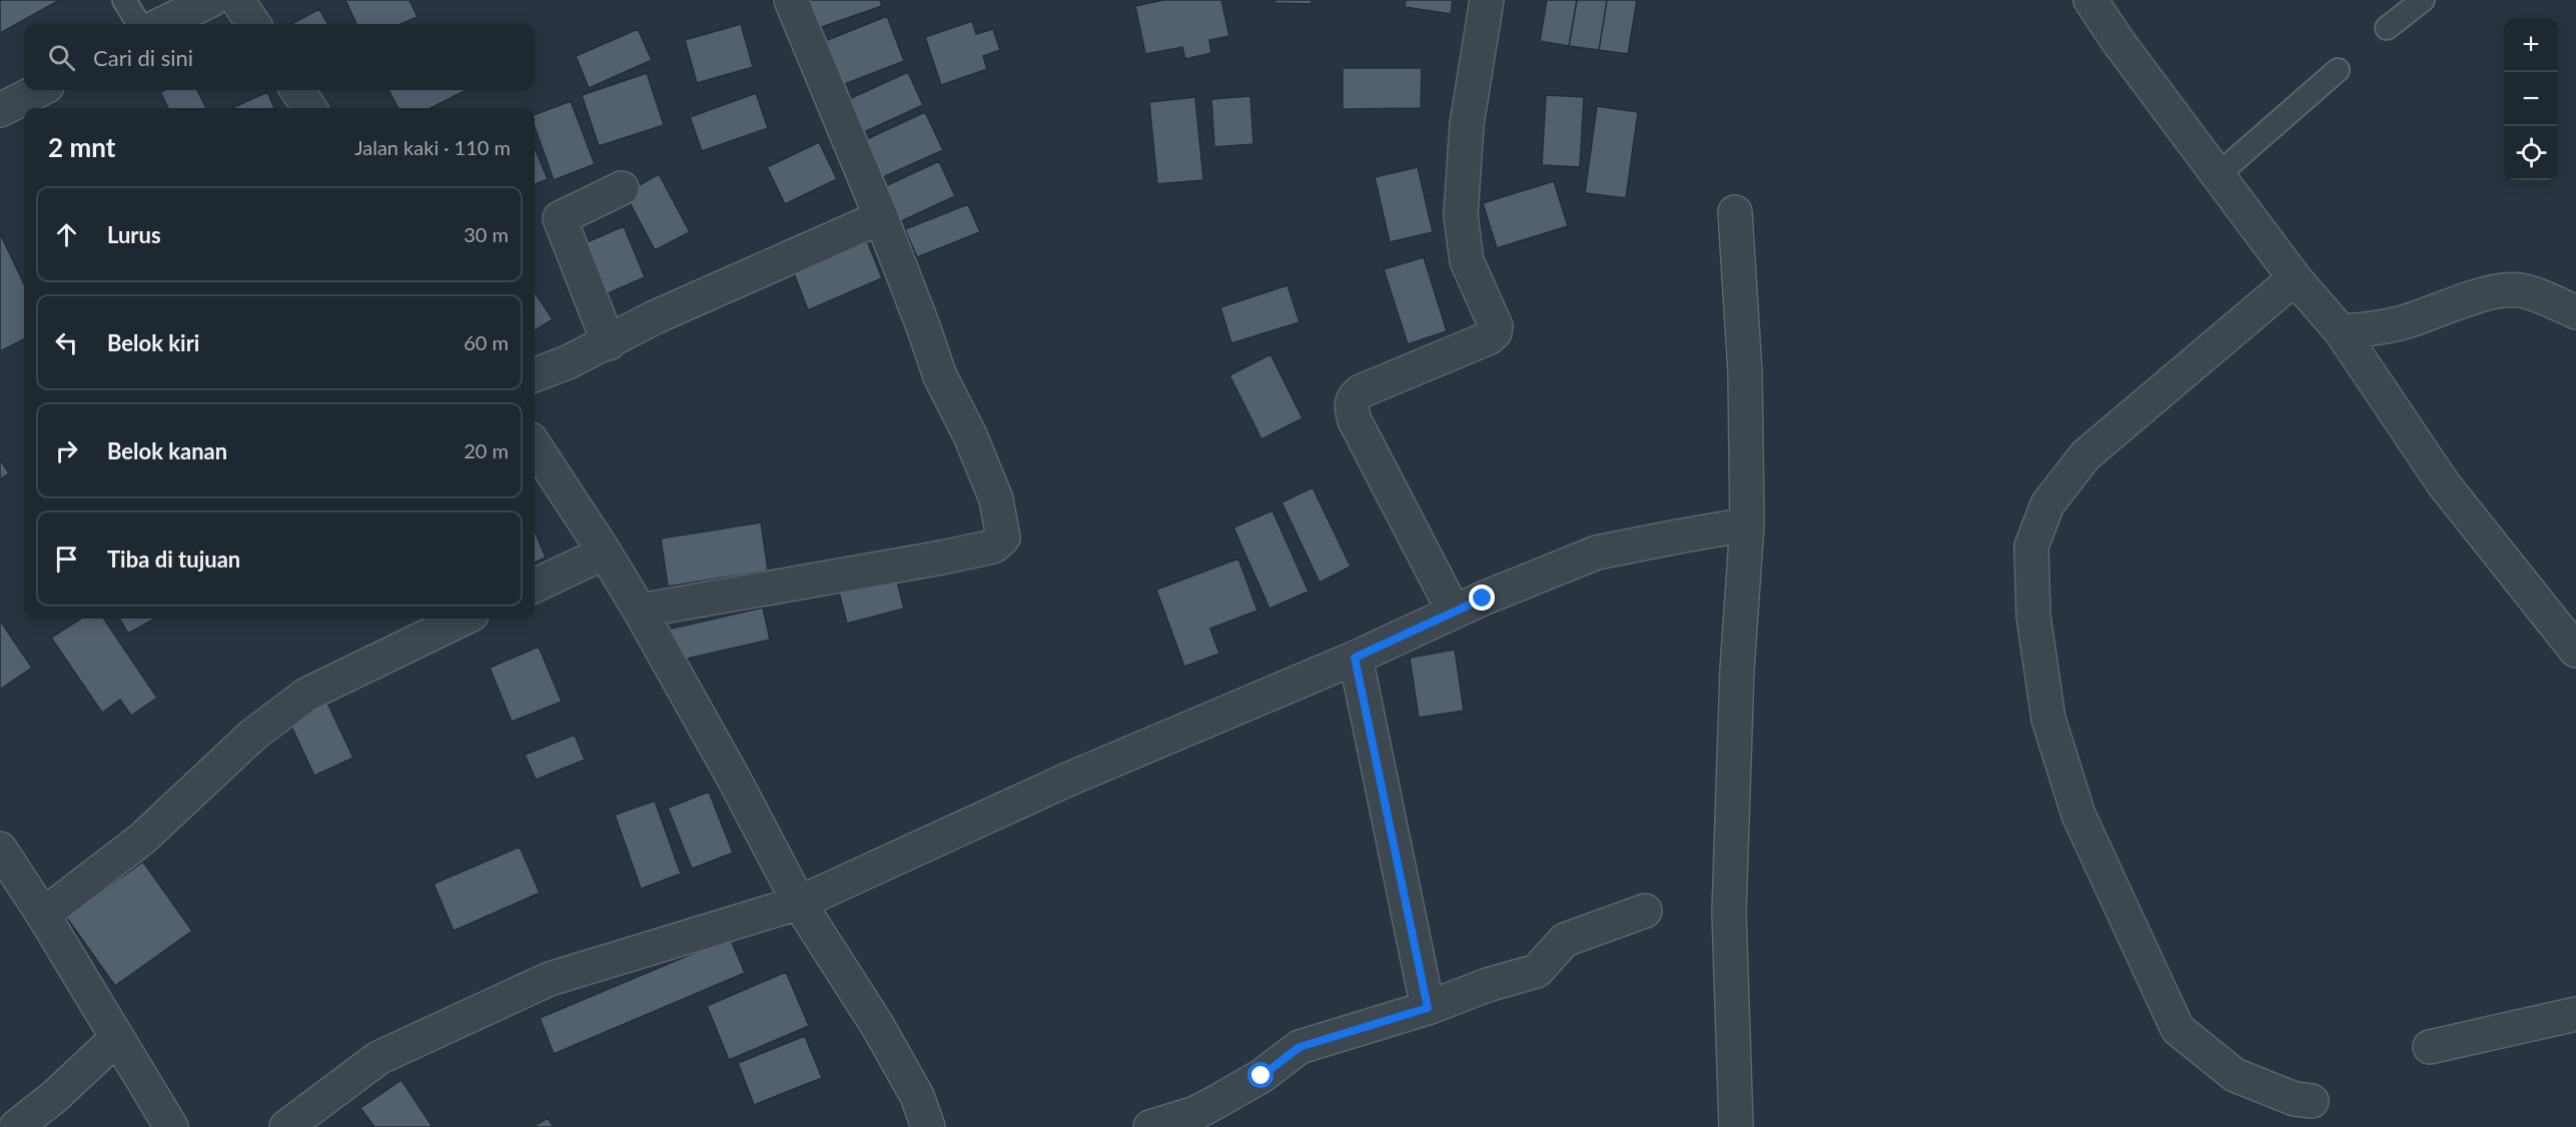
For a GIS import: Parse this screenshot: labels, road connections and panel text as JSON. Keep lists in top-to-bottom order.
{
  "page": {
    "map_buttons": ["+", "−"],
    "search": "Cari di sini",
    "heading": ["2 mnt", "Jalan kaki · 110 m"],
    "list": [
      ["Lurus", "30 m"],
      ["Belok kiri", "60 m"],
      ["Belok kanan", "20 m"],
      "Tiba di tujuan"
    ]
  }
}
